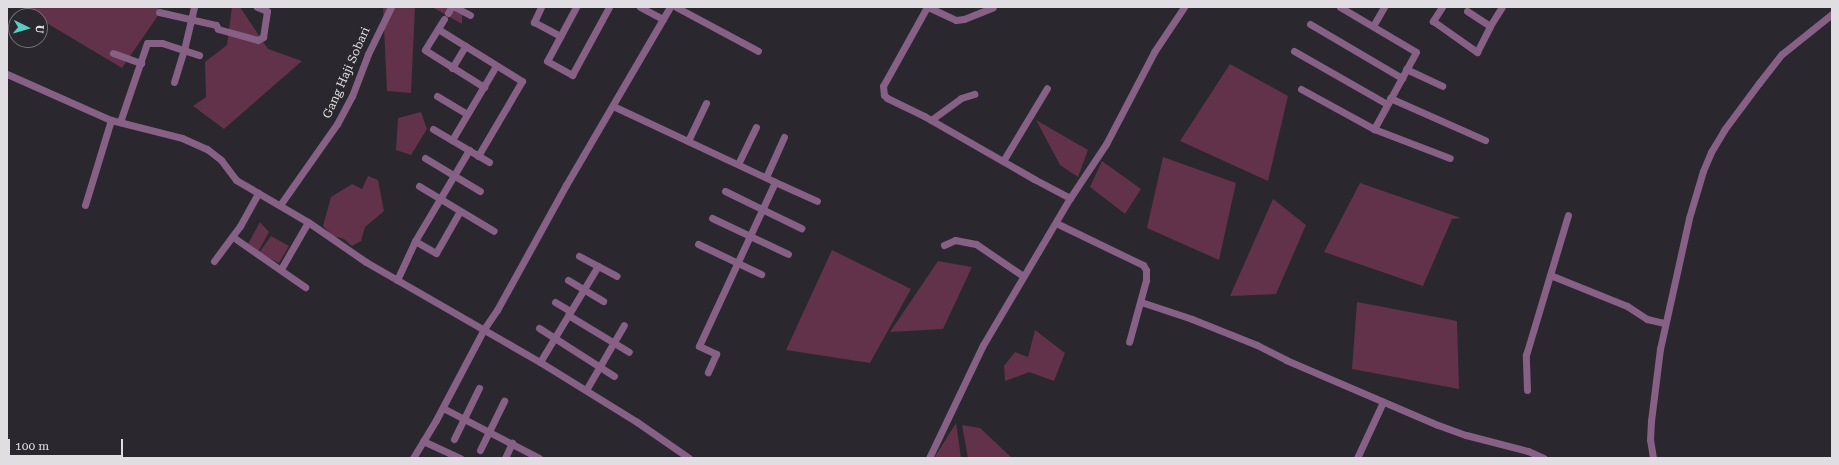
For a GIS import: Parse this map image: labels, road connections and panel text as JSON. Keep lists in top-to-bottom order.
{
  "streets": {
    "street": ["Gang Haji Sobari"]
  },
  "scale_bar": "100 m",
  "north": "right"
}
